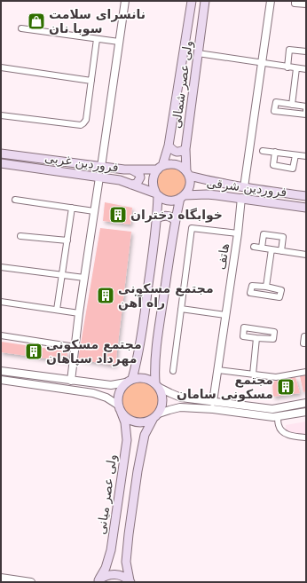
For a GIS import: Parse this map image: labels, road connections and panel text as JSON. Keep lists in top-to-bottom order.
{
  "streets": {
    "main road": [
      "ولی عصر شمالی",
      "فروردین غربی",
      "فروردین شرقی",
      "ولی عصر میانی"
    ],
    "street": ["هاتف"]
  },
  "crossings": [
    ["ولی عصر شمالی", "فروردین غربی"],
    ["ولی عصر شمالی", "فروردین شرقی"],
    ["فروردین غربی", "فروردین شرقی"],
    ["فروردین شرقی", "هاتف"]
  ],
  "places": {
    "shop": ["نانسرای سلامت سوبا نان"],
    "building": [
      "خوابگاه دختران",
      "مجتمع مسکونی راه آهن",
      "مجتمع مسکونی مهرداد سپاهان",
      "مجتمع مسکونی سامان"
    ]
  }
}
